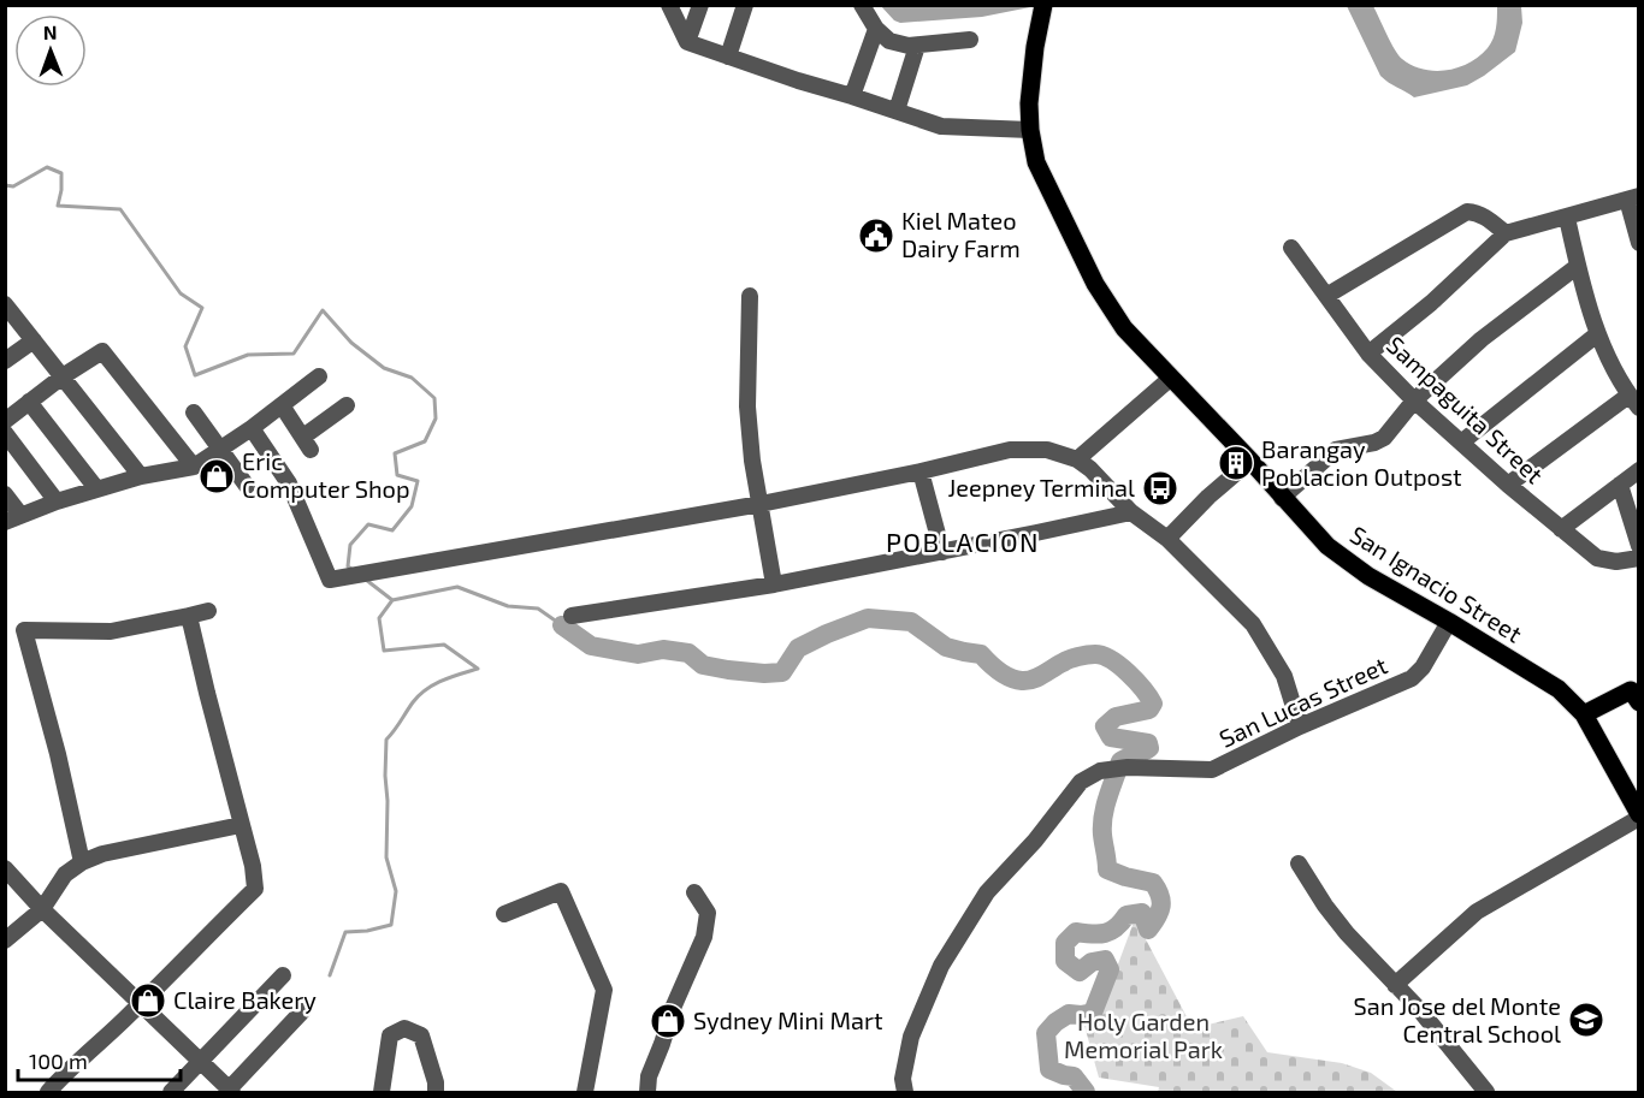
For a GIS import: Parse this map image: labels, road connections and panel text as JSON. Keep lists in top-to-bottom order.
{
  "streets": {
    "main road": ["San Ignacio Street"],
    "street": ["Sampaguita Street", "San Lucas Street"]
  },
  "crossings": [
    ["San Ignacio Street", "San Lucas Street"]
  ],
  "districts": ["POBLACION"],
  "parks": ["Holy Garden Memorial Park"],
  "places": {
    "public building": ["Kiel Mateo Dairy Farm"],
    "building": ["Barangay Poblacion Outpost"],
    "shop": ["Eric Computer Shop", "Claire Bakery", "Sydney Mini Mart"],
    "bus stop": ["Jeepney Terminal"],
    "school or university": ["San Jose del Monte Central School"]
  },
  "scale_bar": "100 m",
  "north": "top"
}
